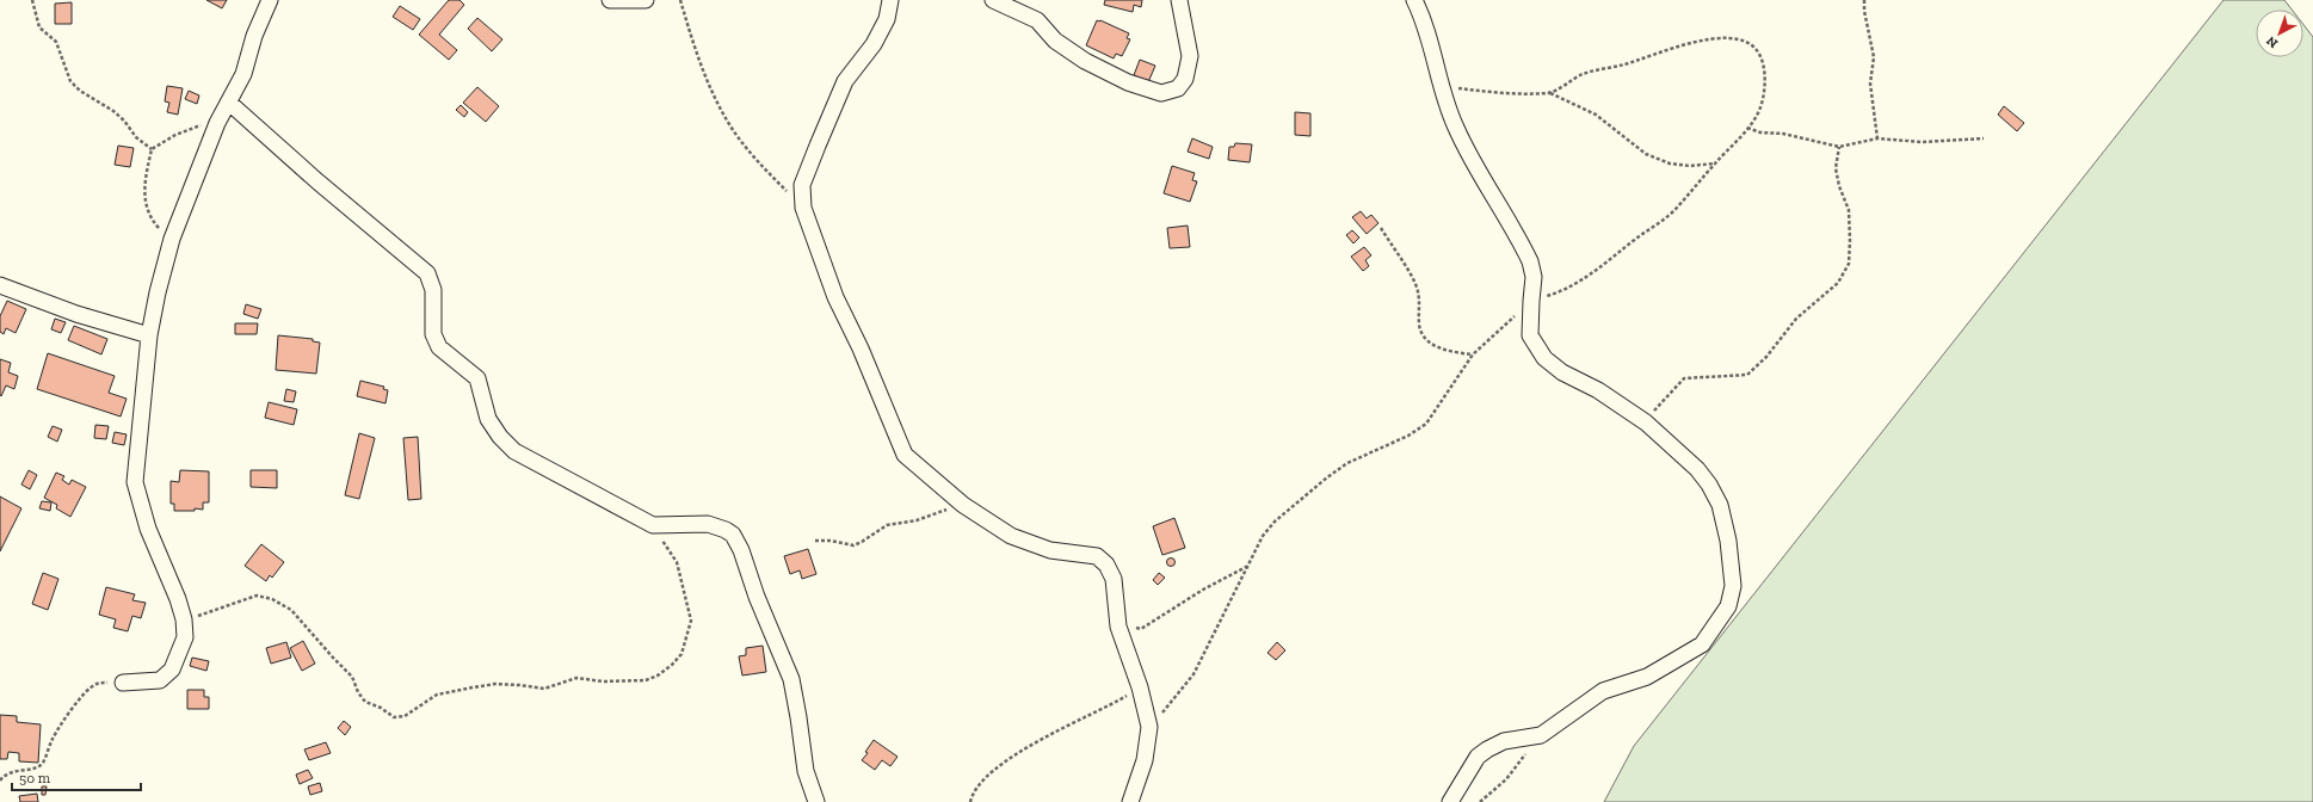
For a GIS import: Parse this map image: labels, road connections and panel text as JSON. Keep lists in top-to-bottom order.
{
  "scale_bar": "50 m",
  "north": "bottom left"
}
